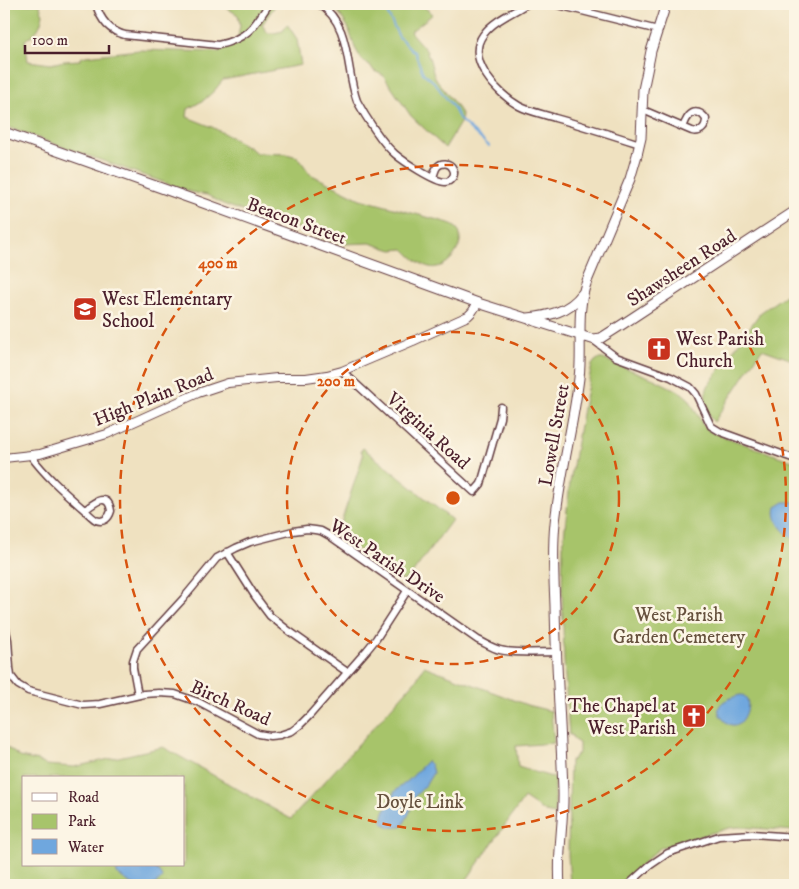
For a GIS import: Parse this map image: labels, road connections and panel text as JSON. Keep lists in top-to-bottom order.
{
  "streets": {
    "main road": ["Beacon Street", "Shawsheen Road", "Lowell Street"],
    "street": [
      "High Plain Road",
      "Virginia Road",
      "West Parish Drive",
      "Birch Road"
    ]
  },
  "crossings": [
    ["Beacon Street", "High Plain Road"],
    ["Beacon Street", "Lowell Street"],
    ["High Plain Road", "Virginia Road"],
    ["Lowell Street", "West Parish Drive"],
    ["West Parish Drive", "Birch Road"]
  ],
  "parks": ["West Parish Garden Cemetery", "Doyle Link"],
  "places": {
    "school or university": ["West Elementary School"],
    "church": ["West Parish Church", "The Chapel at West Parish"]
  },
  "legend": ["Road", "Park", "Water"],
  "scale_bar": "100 m",
  "rings": ["400 m", "200 m"]
}
